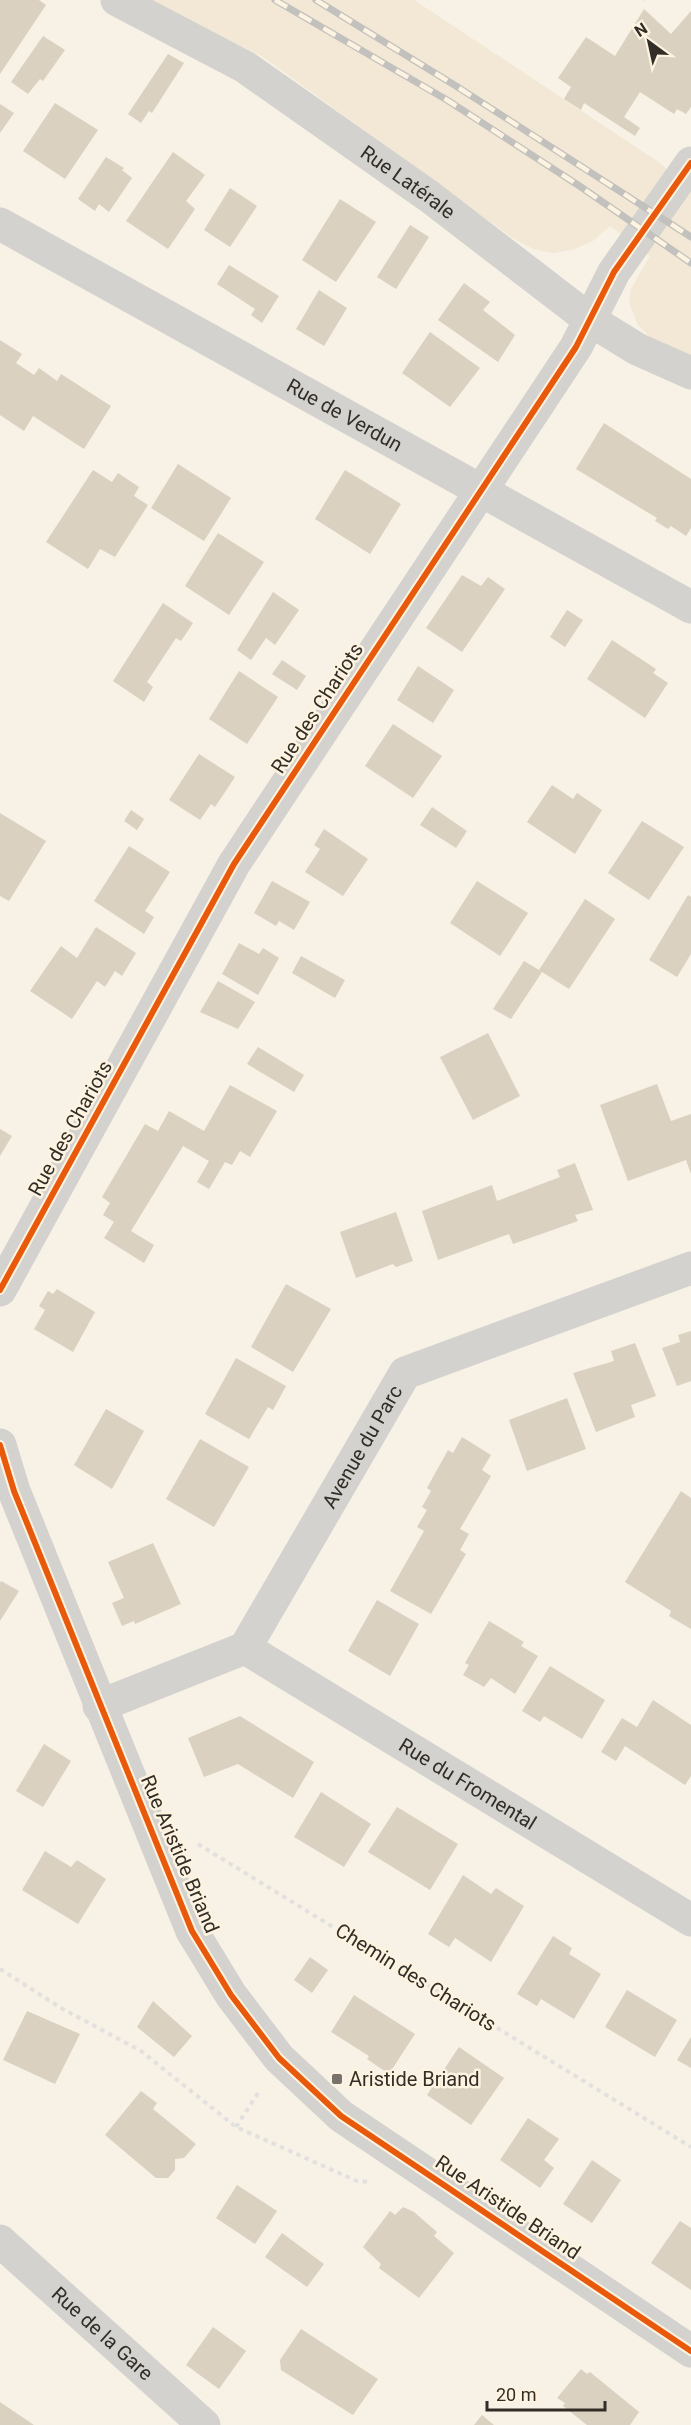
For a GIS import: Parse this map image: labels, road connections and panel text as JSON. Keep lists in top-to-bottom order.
{
  "streets": {
    "street": [
      "Rue Latérale",
      "Rue de Verdun",
      "Rue des Chariots",
      "Avenue du Parc",
      "Rue du Fromental",
      "Rue Aristide Briand",
      "Rue de la Gare"
    ],
    "path": ["Chemin des Chariots"]
  },
  "crossings": [
    ["Rue Latérale", "Rue des Chariots"],
    ["Rue de Verdun", "Rue des Chariots"],
    ["Avenue du Parc", "Rue du Fromental"]
  ],
  "places": {
    "transit": ["Aristide Briand"]
  },
  "scale_bar": "20 m",
  "north": "top left"
}
